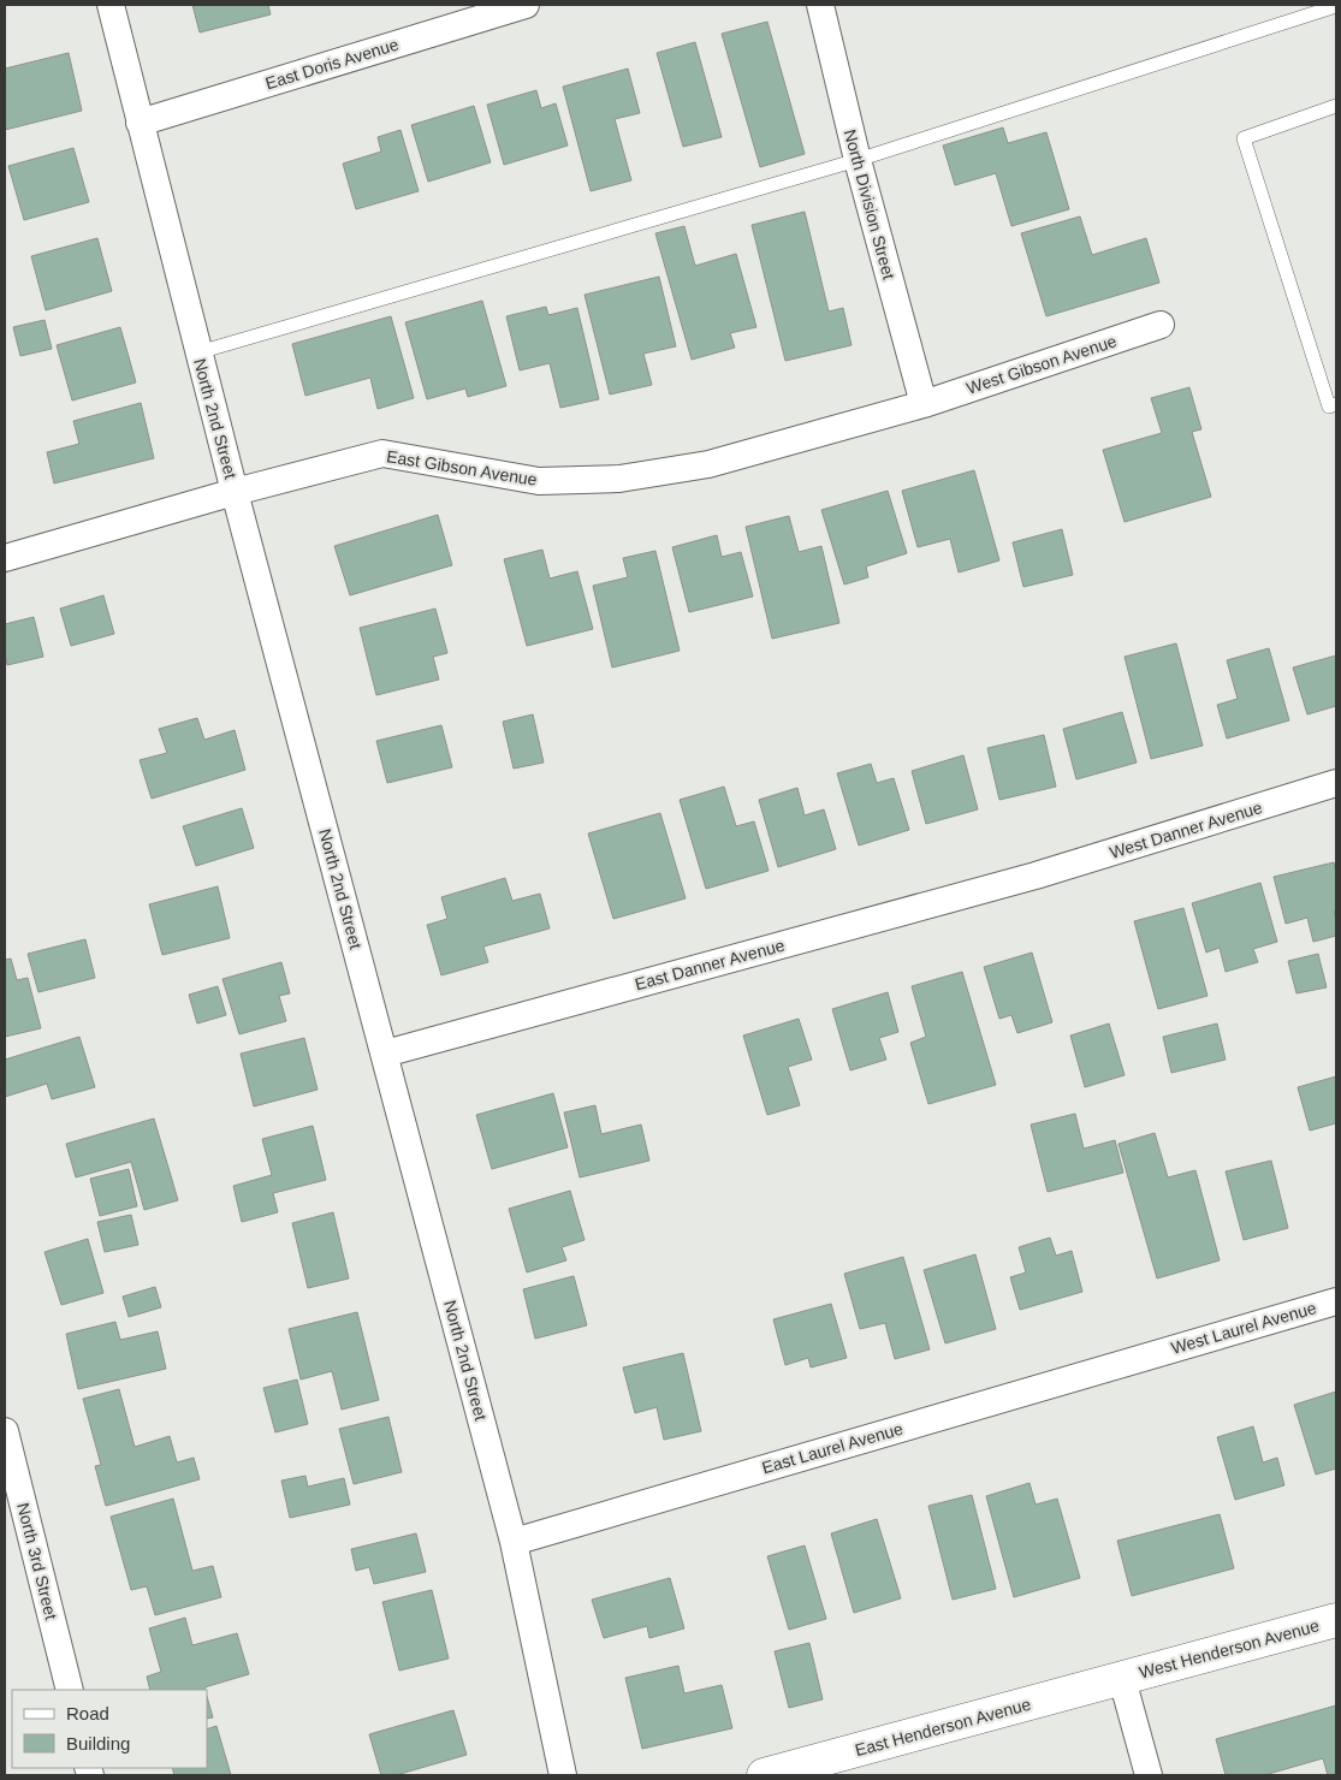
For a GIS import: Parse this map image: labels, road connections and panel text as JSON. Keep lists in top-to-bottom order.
{
  "streets": {
    "main road": ["West Henderson Avenue", "East Henderson Avenue"],
    "street": [
      "East Doris Avenue",
      "North Division Street",
      "West Gibson Avenue",
      "North 2nd Street",
      "East Gibson Avenue",
      "West Danner Avenue",
      "East Danner Avenue",
      "West Laurel Avenue",
      "East Laurel Avenue",
      "North 3rd Street"
    ]
  },
  "crossings": [
    ["East Doris Avenue", "North 2nd Street"],
    ["North Division Street", "West Gibson Avenue"],
    ["North Division Street", "East Gibson Avenue"],
    ["West Gibson Avenue", "East Gibson Avenue"],
    ["North 2nd Street", "East Gibson Avenue"],
    ["North 2nd Street", "East Danner Avenue"],
    ["North 2nd Street", "East Laurel Avenue"],
    ["West Danner Avenue", "East Danner Avenue"],
    ["West Laurel Avenue", "East Laurel Avenue"],
    ["West Henderson Avenue", "East Henderson Avenue"]
  ],
  "legend": ["Road", "Building"]
}
